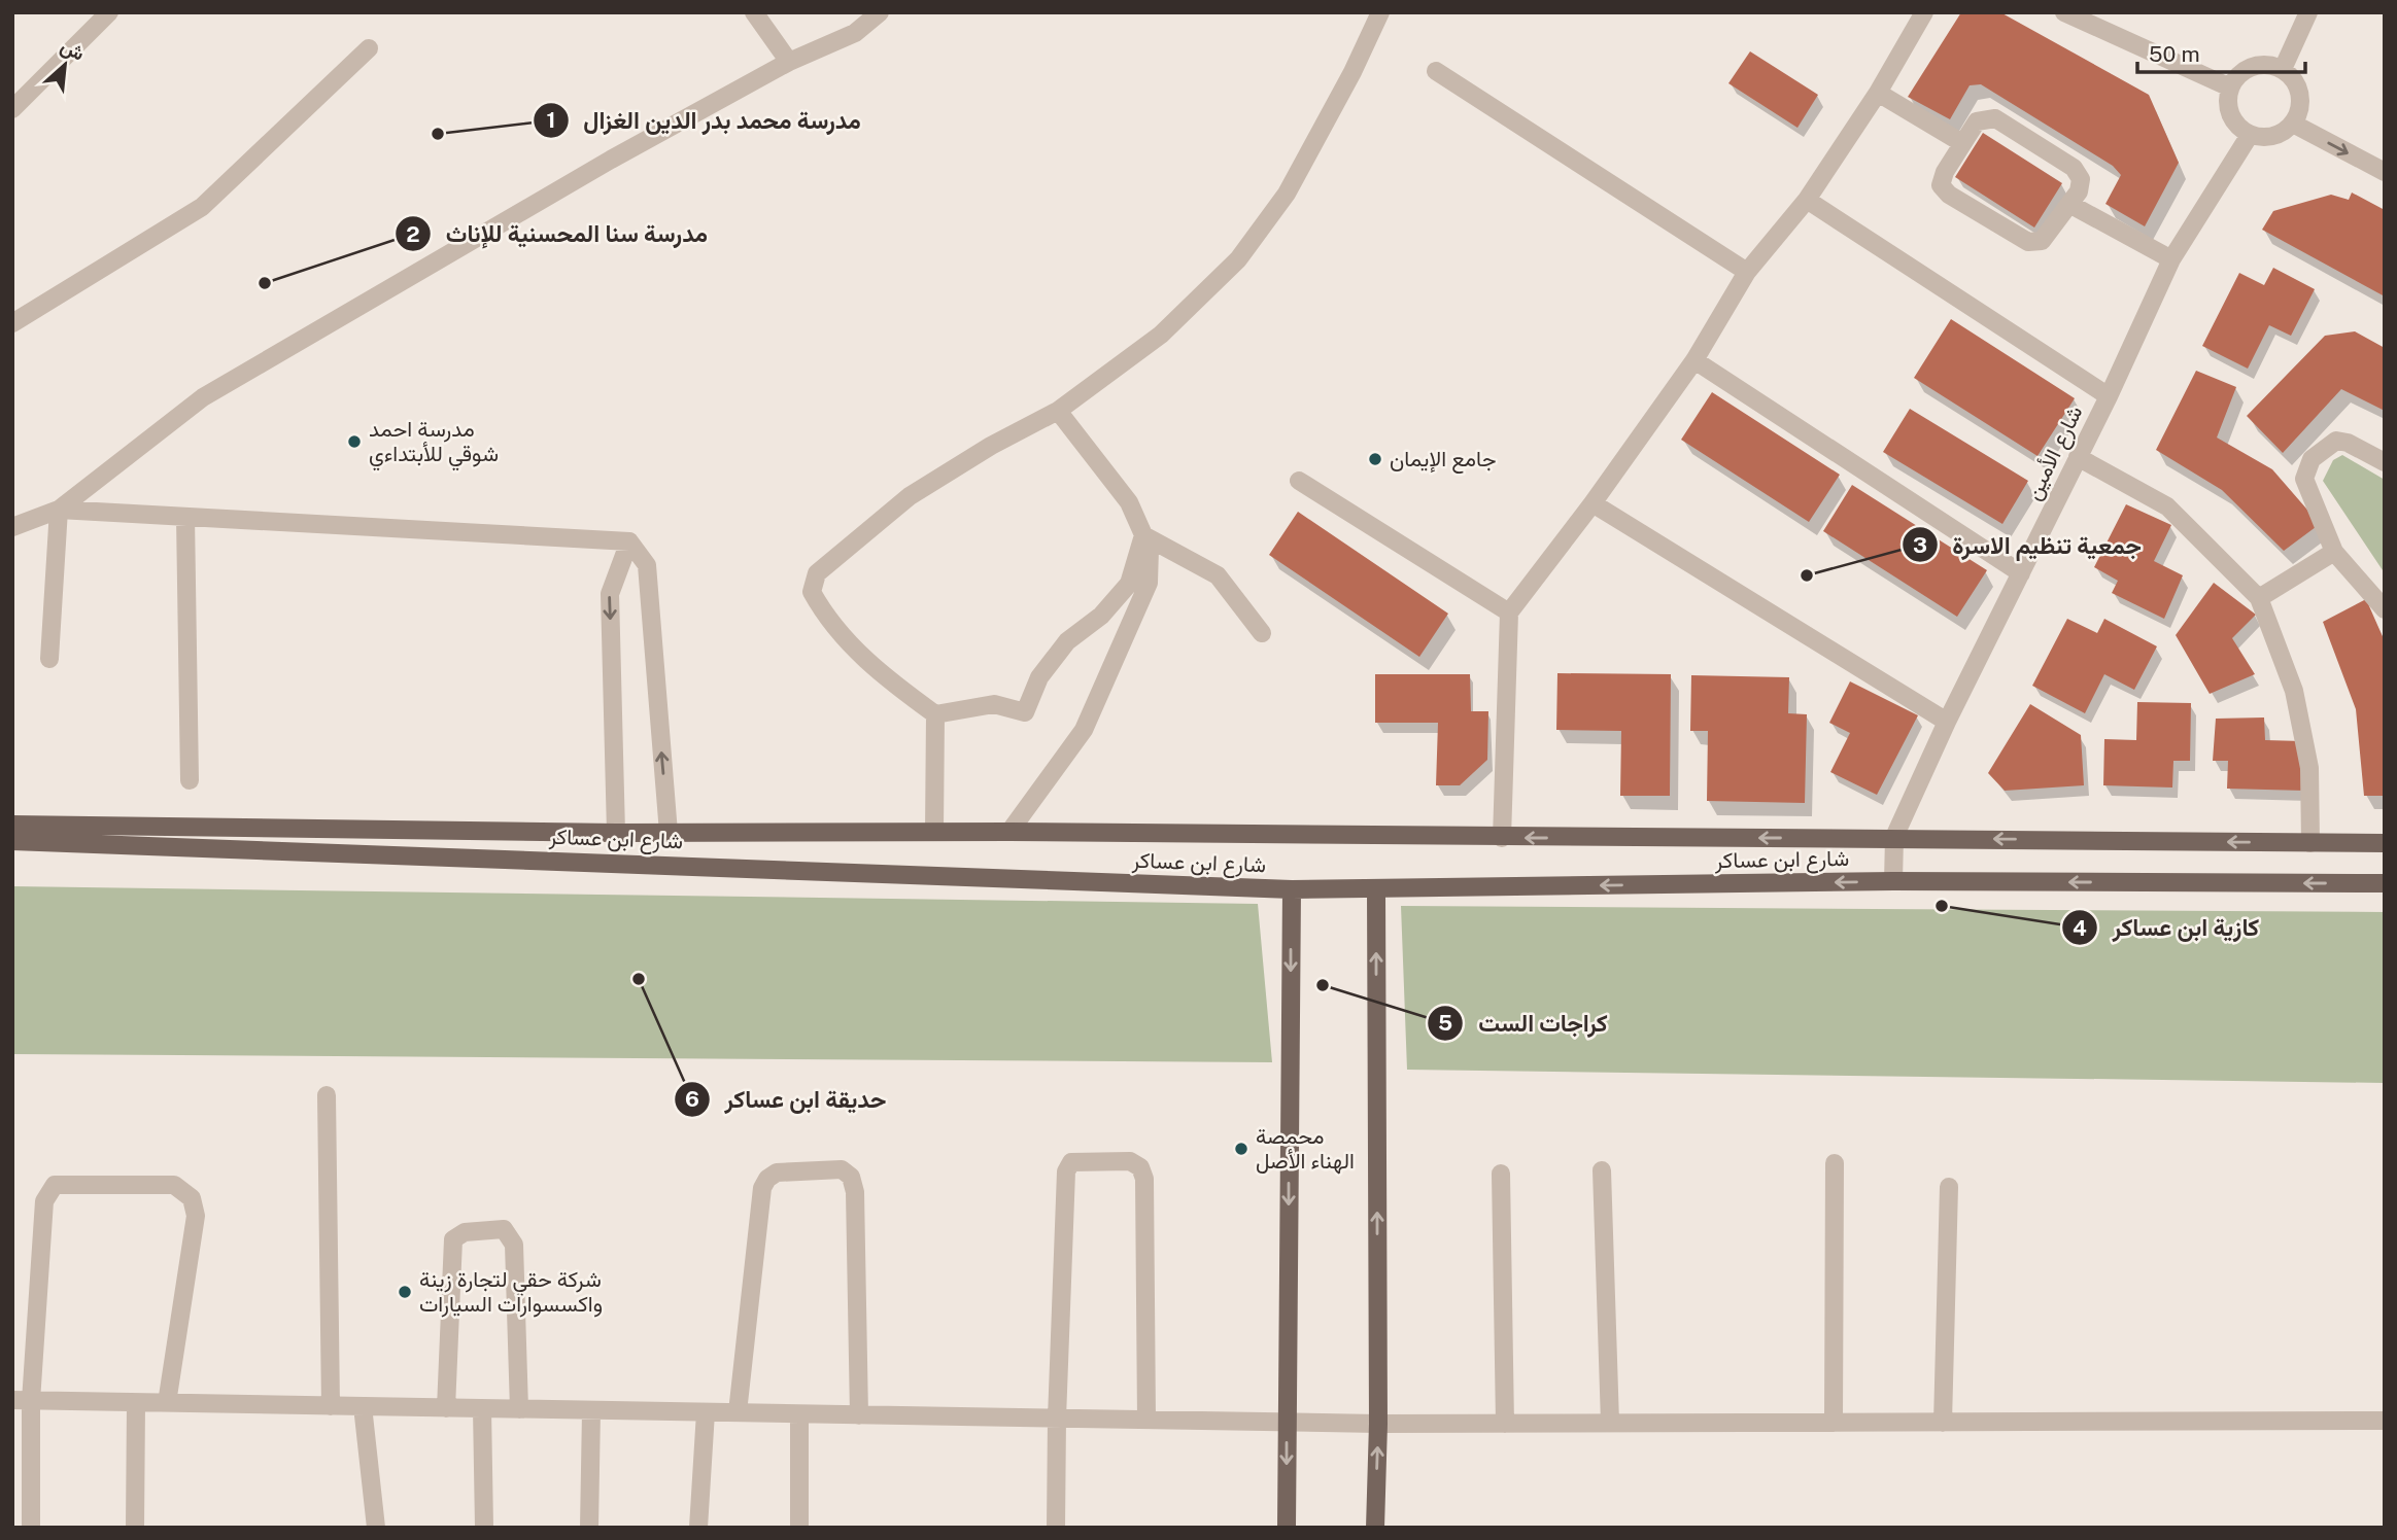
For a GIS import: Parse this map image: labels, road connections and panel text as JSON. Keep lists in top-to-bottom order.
{
  "streets": {
    "main road": ["شارع ابن عساكر"],
    "street": ["شارع الأمين"]
  },
  "crossings": [
    ["شارع الأمين", "شارع ابن عساكر"]
  ],
  "one_way": ["شارع ابن عساكر"],
  "places": [
    "مدرسة محمد بدر الدين الغزال",
    "مدرسة سنا المحسنية للإناث",
    "مدرسة احمد شوقي للأبتداءي",
    "جامع الإيمان",
    "جمعية تنظيم الاسرة",
    "كازية ابن عساكر",
    "حديقة ابن عساكر",
    "كراجات الست",
    "محمصة الهناء الأصل",
    "شركة حقي لتجارة زينة واكسسوارات السيارات"
  ],
  "scale_bar": "50 m",
  "north": "top right"
}
